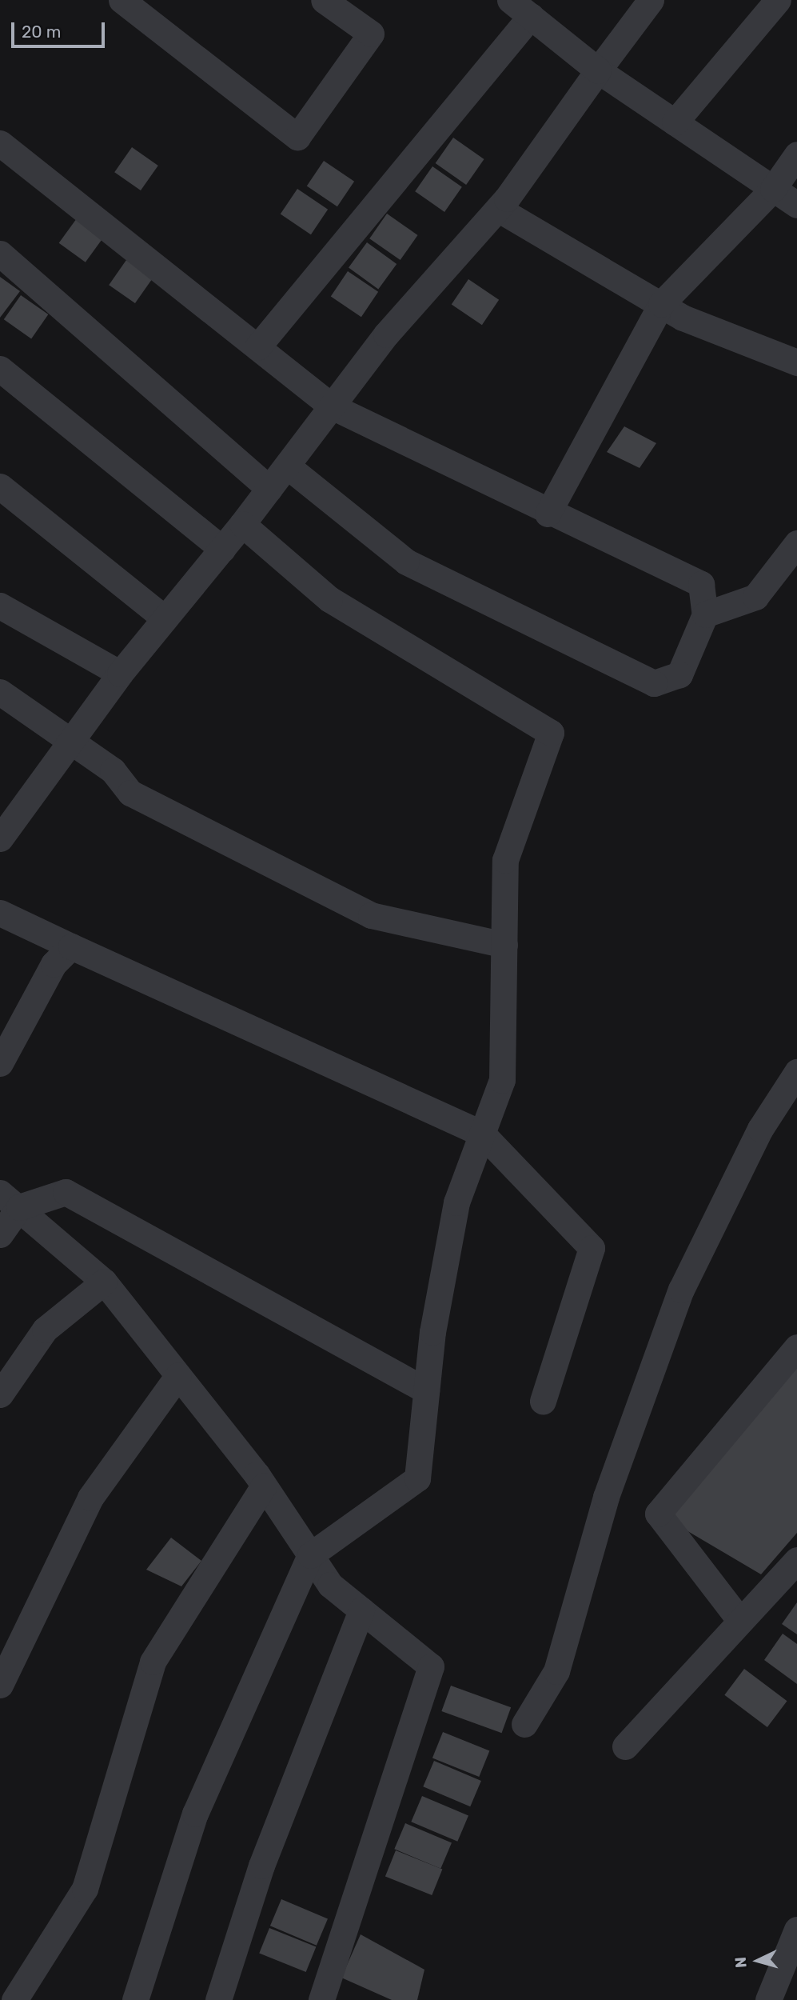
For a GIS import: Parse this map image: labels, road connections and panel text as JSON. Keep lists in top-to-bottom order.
{
  "scale_bar": "20 m",
  "north": "left"
}
